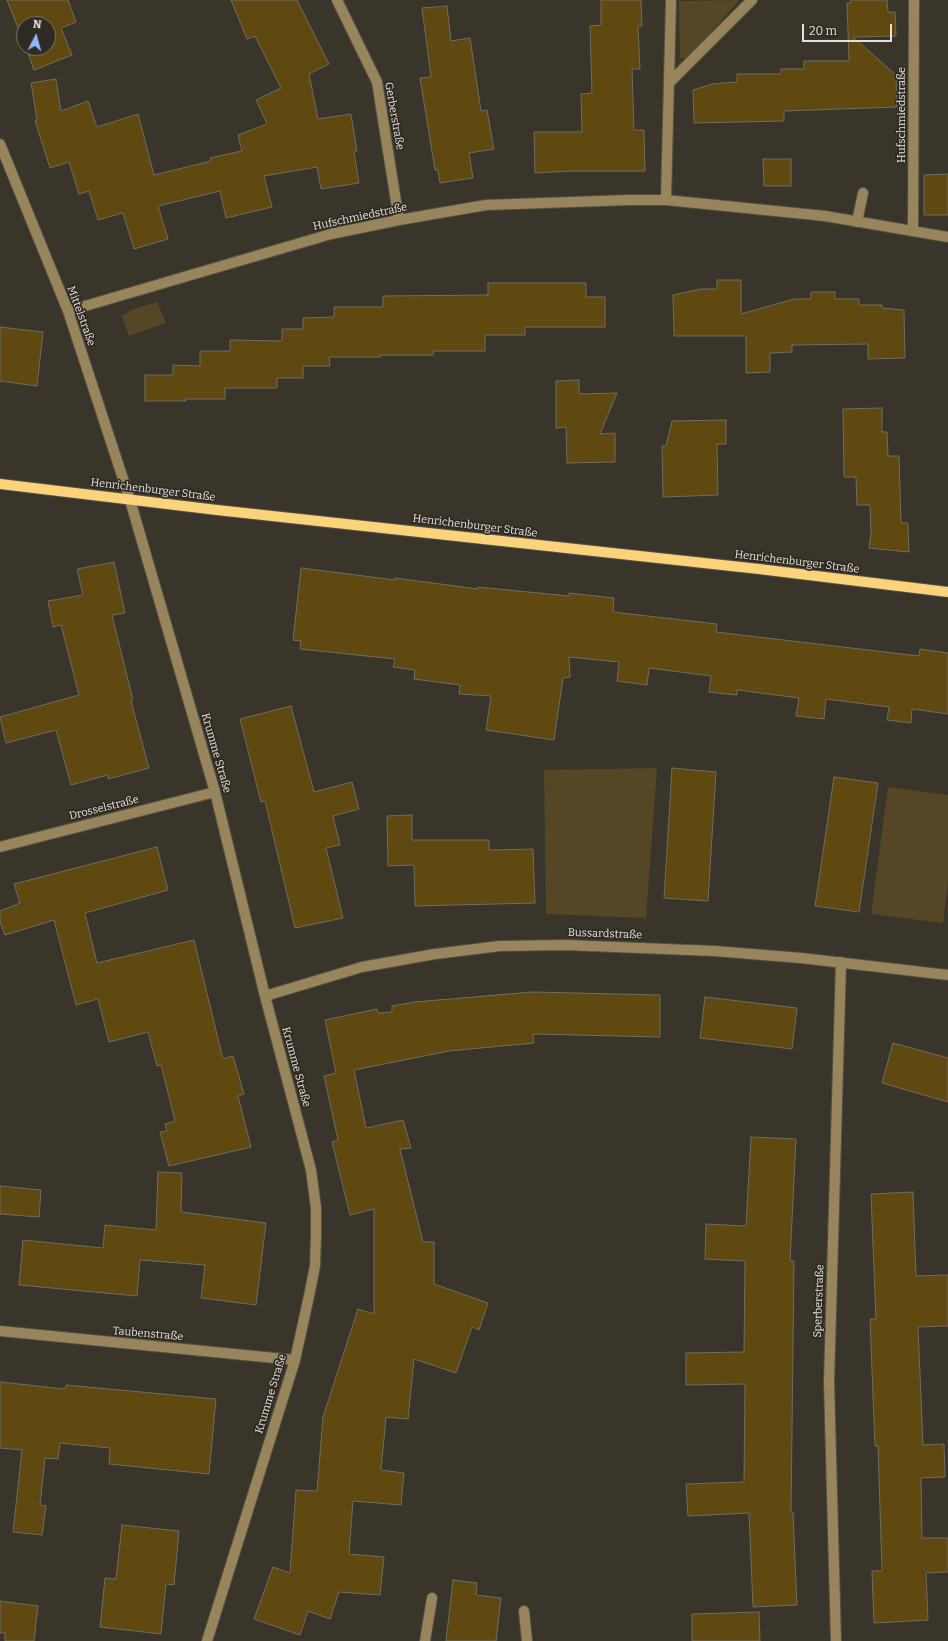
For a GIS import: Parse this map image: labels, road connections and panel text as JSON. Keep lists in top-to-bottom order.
{
  "streets": {
    "main road": ["Henrichenburger Straße"],
    "street": [
      "Hufschmiedstraße",
      "Gerberstraße",
      "Mittelstraße",
      "Krumme Straße",
      "Drosselstraße",
      "Bussardstraße",
      "Sperberstraße",
      "Taubenstraße"
    ]
  },
  "crossings": [
    ["Hufschmiedstraße", "Gerberstraße"],
    ["Hufschmiedstraße", "Mittelstraße"],
    ["Mittelstraße", "Henrichenburger Straße"],
    ["Mittelstraße", "Krumme Straße"],
    ["Henrichenburger Straße", "Krumme Straße"],
    ["Krumme Straße", "Drosselstraße"],
    ["Krumme Straße", "Bussardstraße"],
    ["Krumme Straße", "Taubenstraße"],
    ["Bussardstraße", "Sperberstraße"]
  ],
  "scale_bar": "20 m",
  "north": "top"
}
